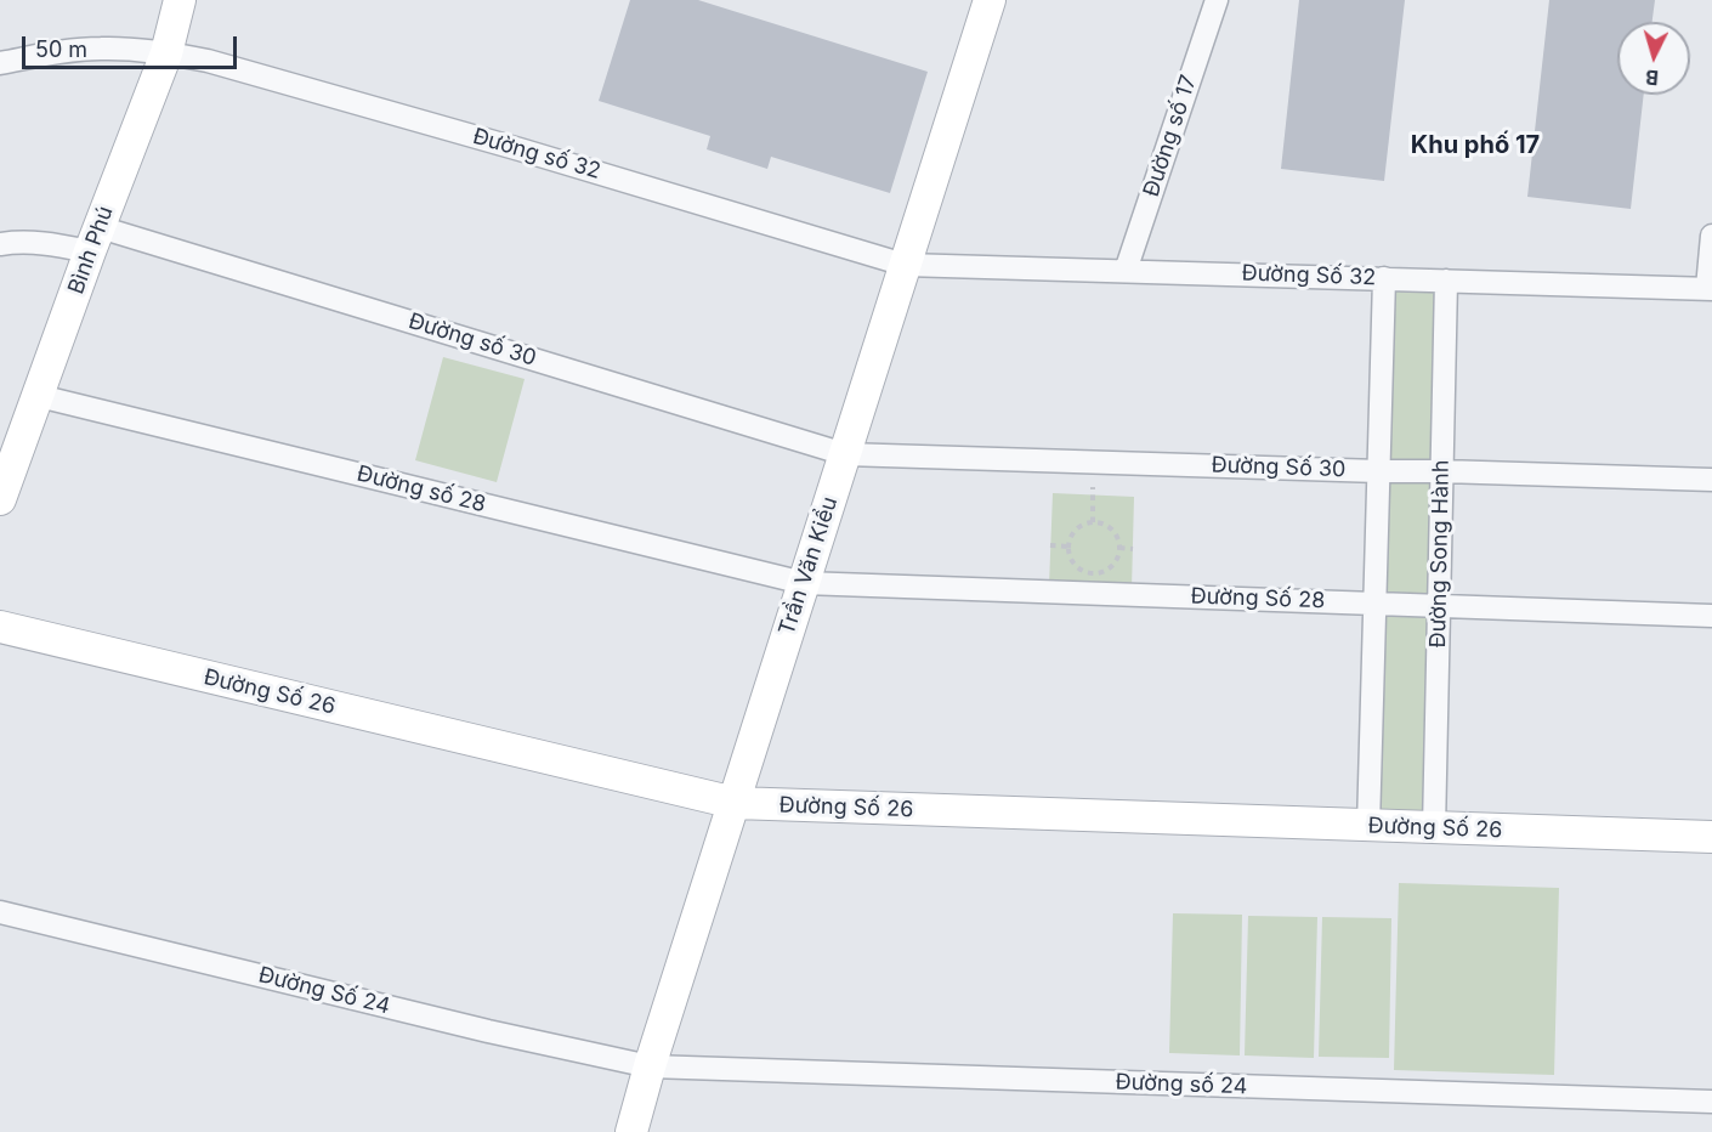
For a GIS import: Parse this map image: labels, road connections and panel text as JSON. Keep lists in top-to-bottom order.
{
  "streets": {
    "street": [
      "Đường số 17",
      "Đường số 32",
      "Bình Phú",
      "Đường Số 32",
      "Đường số 30",
      "Đường Số 30",
      "Đường số 28",
      "Đường Song Hành",
      "Trần Văn Kiểu",
      "Đường Số 28",
      "Đường Số 26",
      "Đường Số 24",
      "Đường số 24"
    ]
  },
  "crossings": [
    ["Đường số 17", "Đường Số 32"],
    ["Đường số 32", "Bình Phú"],
    ["Đường số 32", "Đường Số 32"],
    ["Đường số 32", "Trần Văn Kiểu"],
    ["Bình Phú", "Đường số 30"],
    ["Bình Phú", "Đường số 28"],
    ["Đường Số 32", "Đường Song Hành"],
    ["Đường Số 32", "Trần Văn Kiểu"],
    ["Đường số 30", "Đường Số 30"],
    ["Đường số 30", "Trần Văn Kiểu"],
    ["Đường Số 30", "Đường Song Hành"],
    ["Đường Số 30", "Trần Văn Kiểu"],
    ["Đường số 28", "Trần Văn Kiểu"],
    ["Đường số 28", "Đường Số 28"],
    ["Đường Song Hành", "Đường Số 28"],
    ["Đường Song Hành", "Đường Số 26"],
    ["Trần Văn Kiểu", "Đường Số 28"],
    ["Trần Văn Kiểu", "Đường Số 26"],
    ["Trần Văn Kiểu", "Đường Số 24"],
    ["Trần Văn Kiểu", "Đường số 24"],
    ["Đường Số 24", "Đường số 24"]
  ],
  "districts": ["Khu phố 17"],
  "scale_bar": "50 m",
  "north": "bottom"
}
